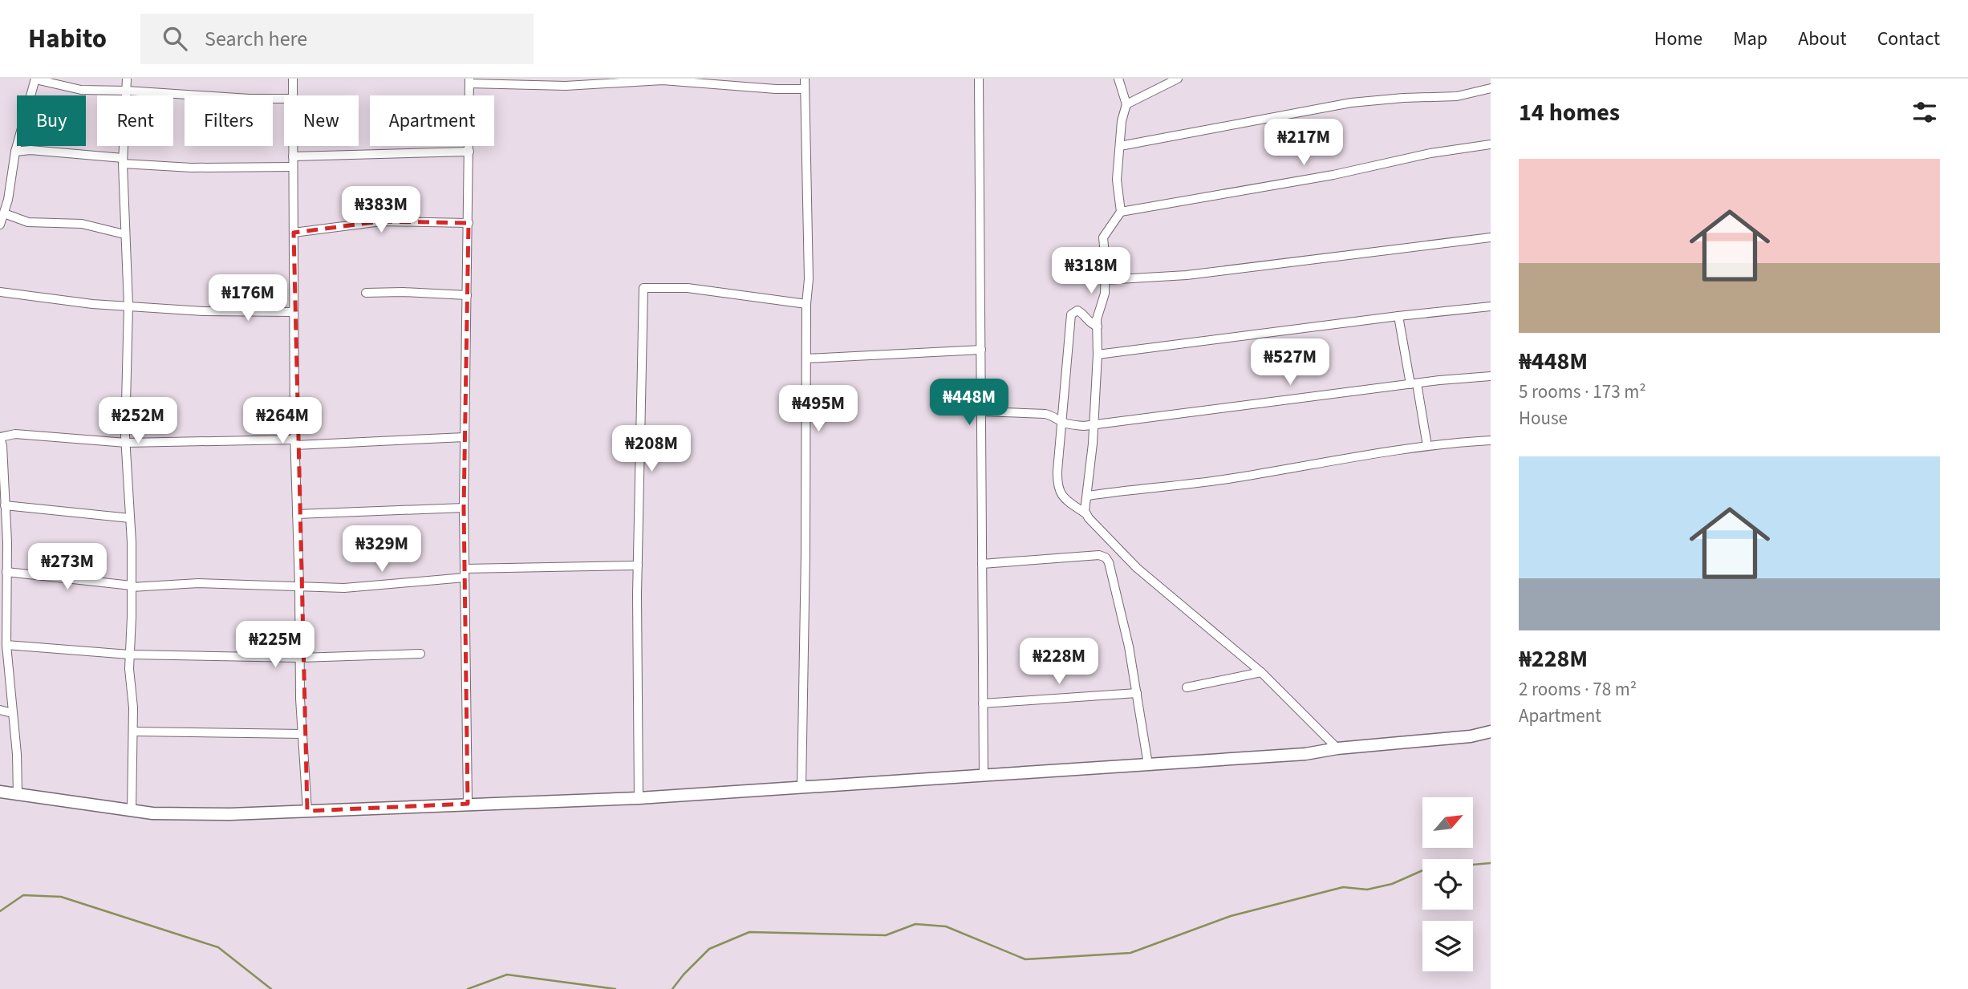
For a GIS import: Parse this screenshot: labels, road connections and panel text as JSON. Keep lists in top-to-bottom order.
{
  "north": "top right",
  "page": {
    "header": "Habito",
    "search": "Search here",
    "nav": [
      "Home",
      "Map",
      "About",
      "Contact"
    ],
    "heading": "14 homes",
    "chip": [
      "Buy",
      "Rent",
      "Filters",
      "New",
      "Apartment"
    ],
    "price": [
      "₦217M",
      "₦383M",
      "₦318M",
      "₦176M",
      "₦527M",
      "₦448M",
      "₦495M",
      "₦252M",
      "₦264M",
      "₦208M",
      "₦329M",
      "₦273M",
      "₦225M",
      "₦228M"
    ],
    "list": [
      {
        "name": "₦448M",
        "note": "5 rooms · 173 m² · House"
      },
      {
        "name": "₦228M",
        "note": "2 rooms · 78 m² · Apartment"
      }
    ]
  }
}
